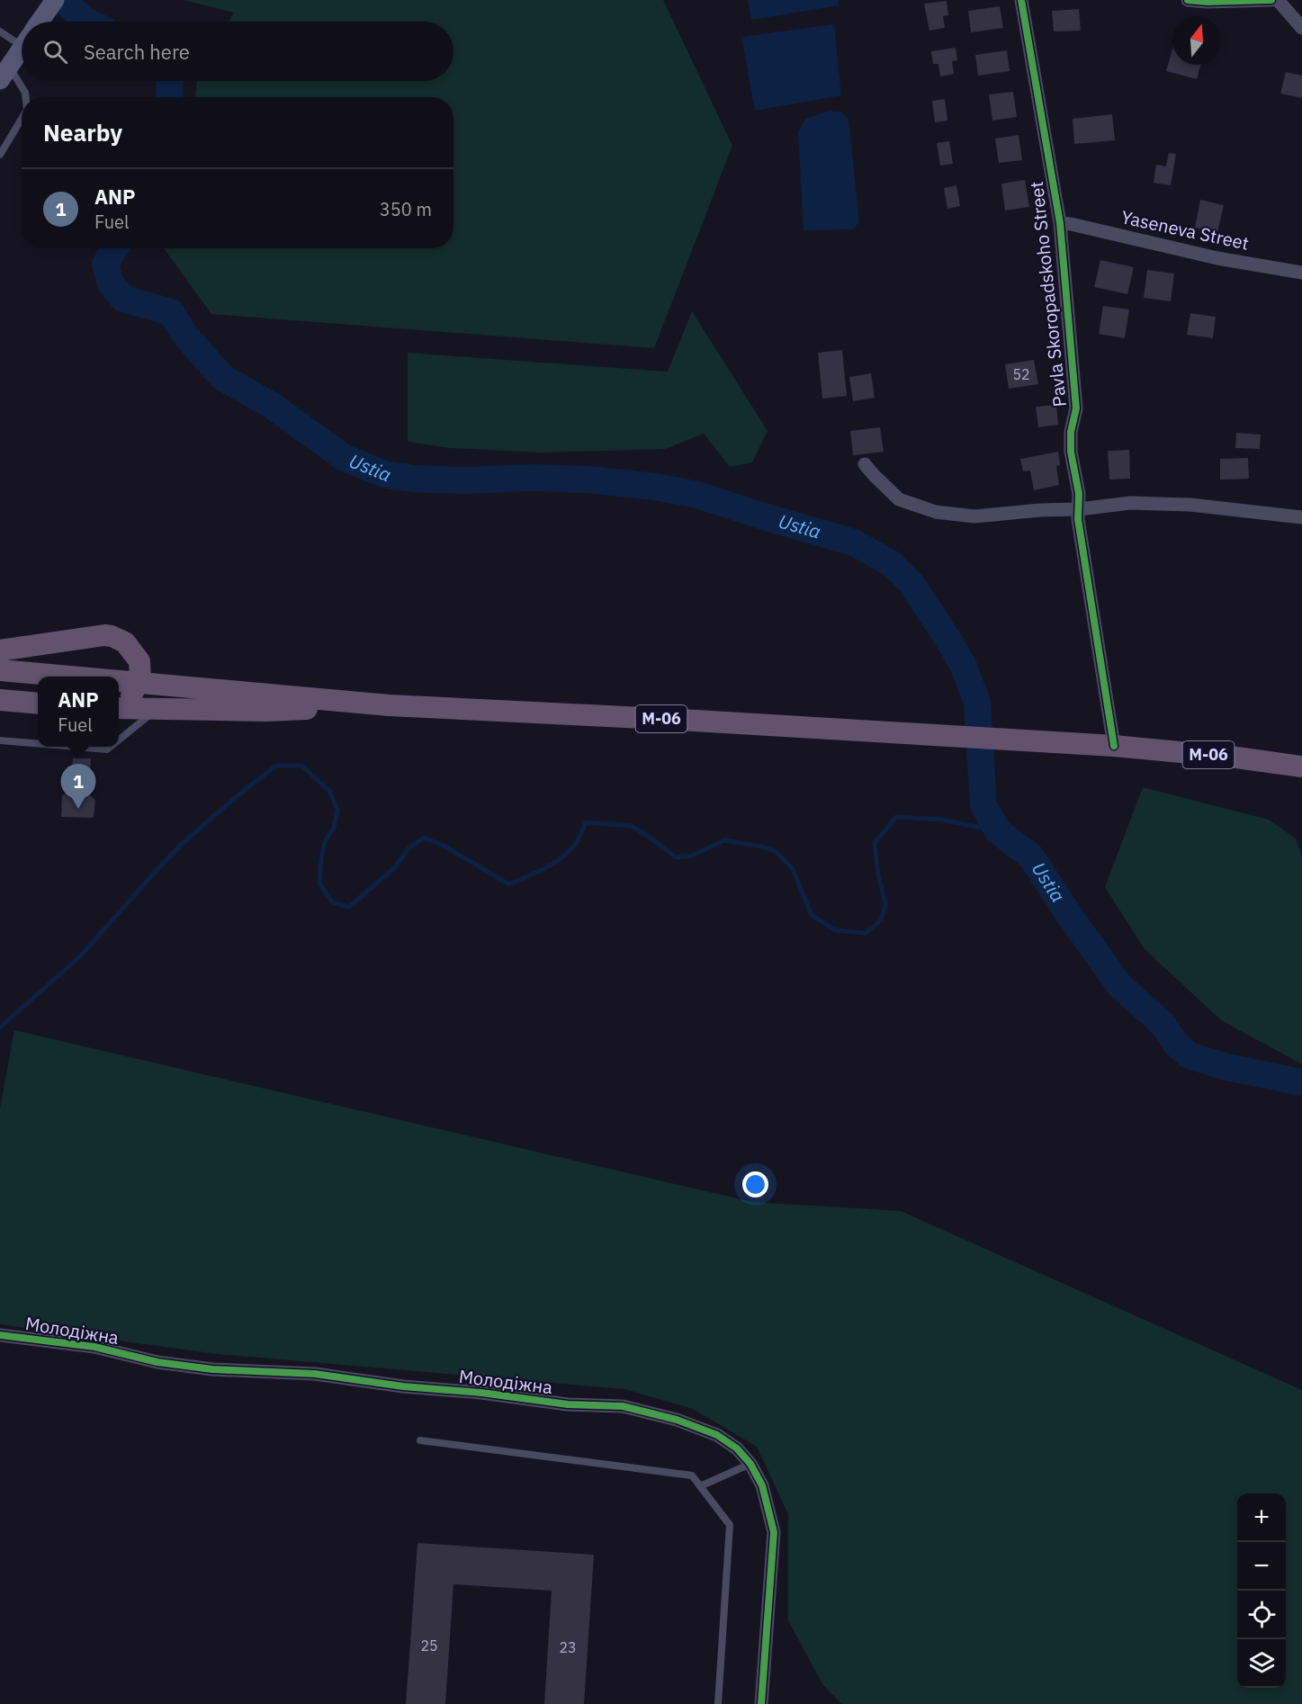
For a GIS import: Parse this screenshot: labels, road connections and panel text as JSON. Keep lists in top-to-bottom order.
{
  "streets": {
    "highway": ["М-06"],
    "street": ["Yaseneva Street", "Pavla Skoropadskoho Street", "Молодіжна"]
  },
  "crossings": [
    ["Yaseneva Street", "Pavla Skoropadskoho Street"],
    ["Pavla Skoropadskoho Street", "М-06"]
  ],
  "water": ["Ustia"],
  "house_numbers": ["52", "25", "23"],
  "north": "top",
  "page": {
    "search": "Search here",
    "heading": "Nearby",
    "list": [
      {
        "mark": "1",
        "name": "ANP",
        "note": "Fuel",
        "value": "350 m"
      }
    ],
    "popup": ["ANP", "Fuel"],
    "pins": "1",
    "map_buttons": ["+", "−"]
  }
}
